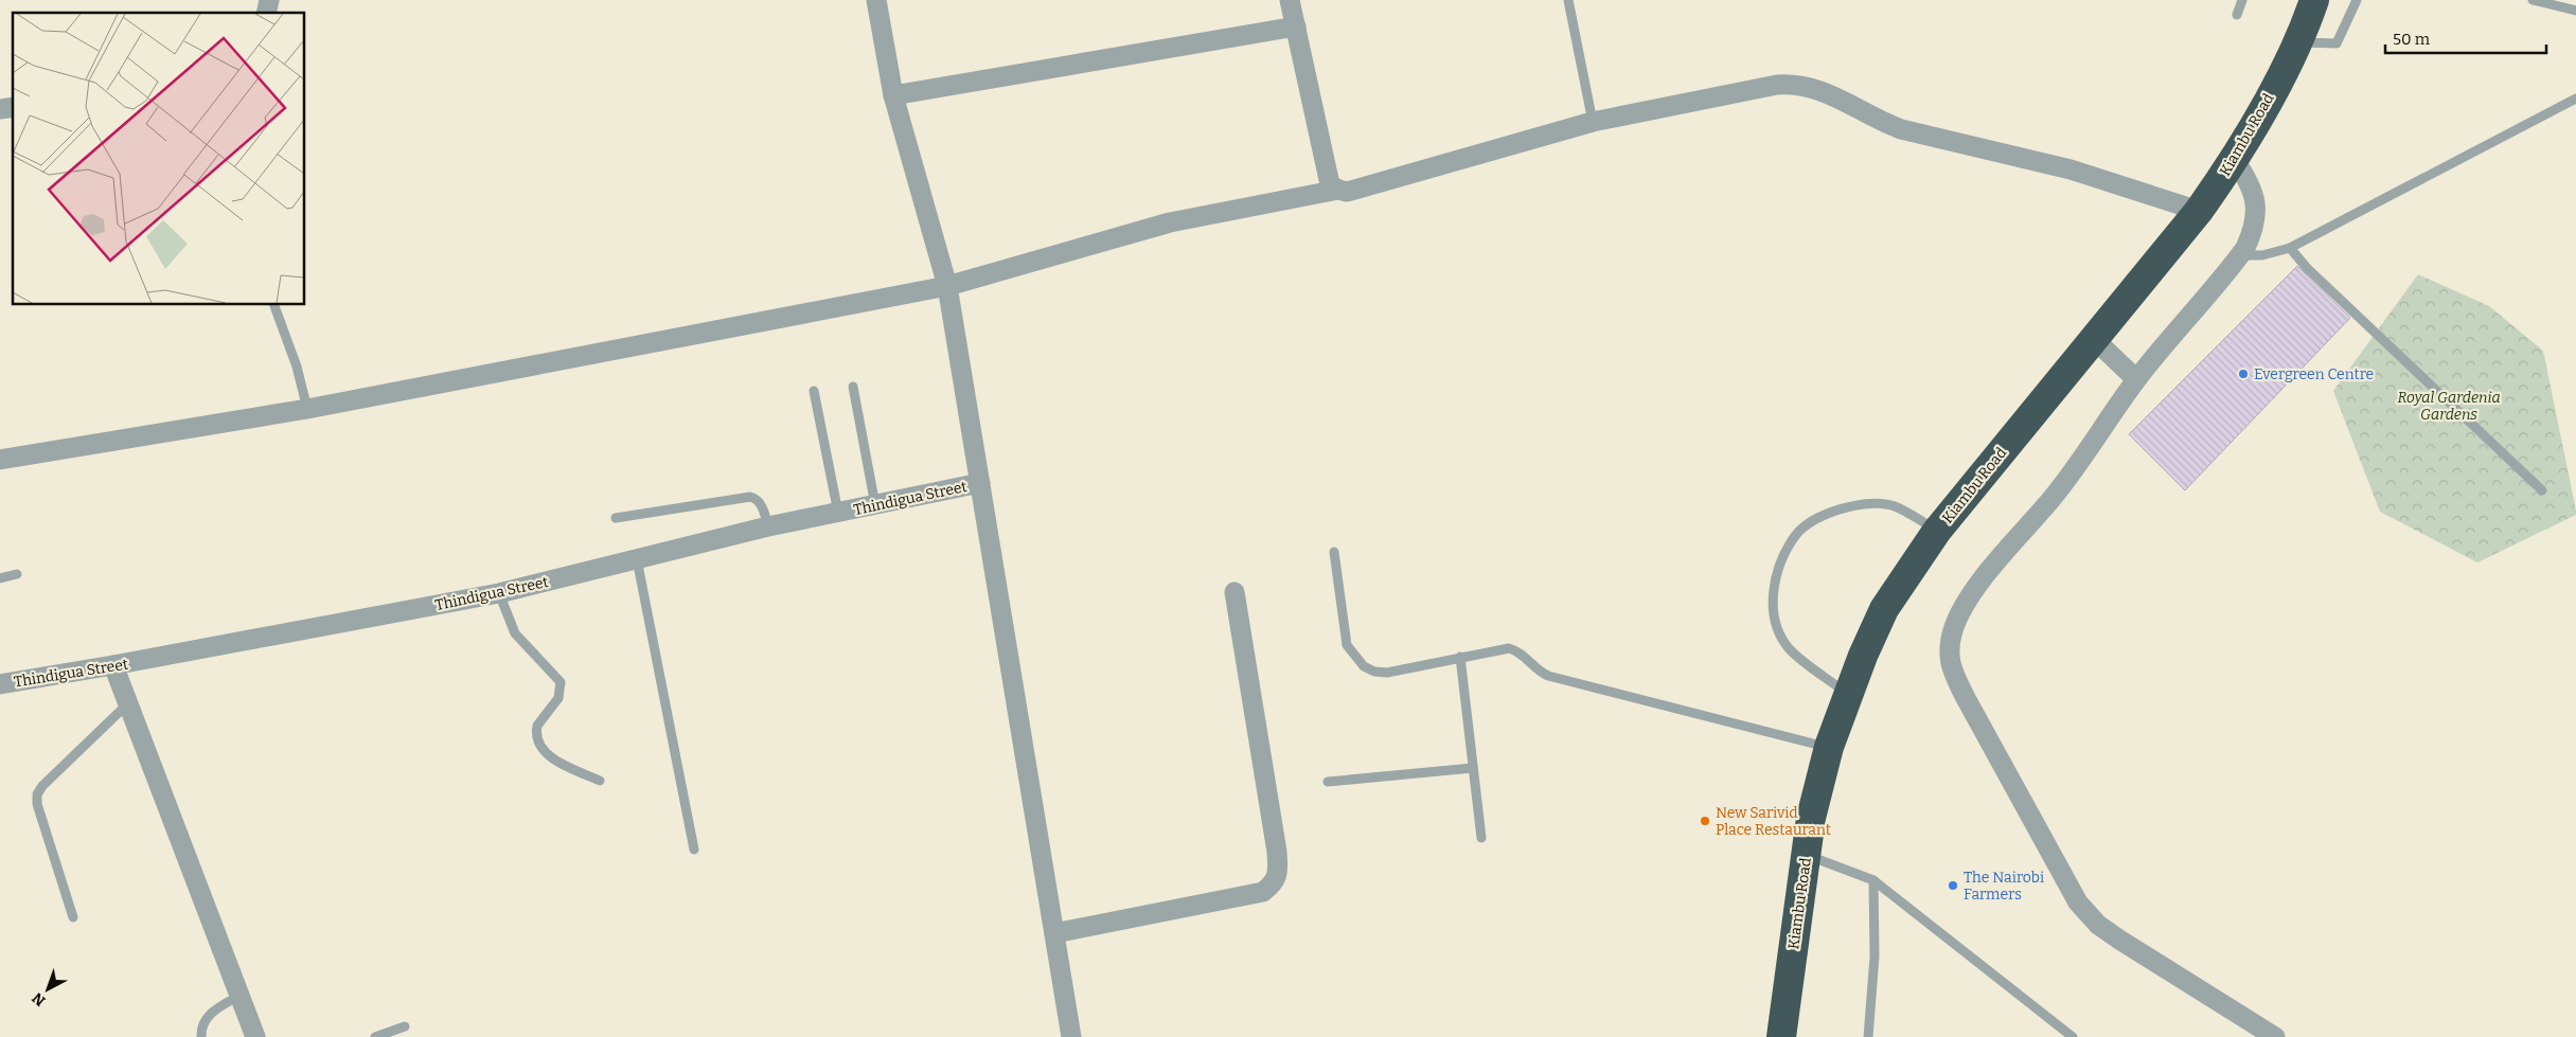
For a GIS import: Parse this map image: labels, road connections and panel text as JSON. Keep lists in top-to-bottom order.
{
  "streets": {
    "highway": ["Kiambu Road"],
    "street": ["Thindigua Street"]
  },
  "parks": ["Royal Gardenia Gardens"],
  "places": ["Evergreen Centre", "New Sarivid Place Restaurant", "The Nairobi Farmers"],
  "scale_bar": "50 m",
  "north": "bottom left"
}
